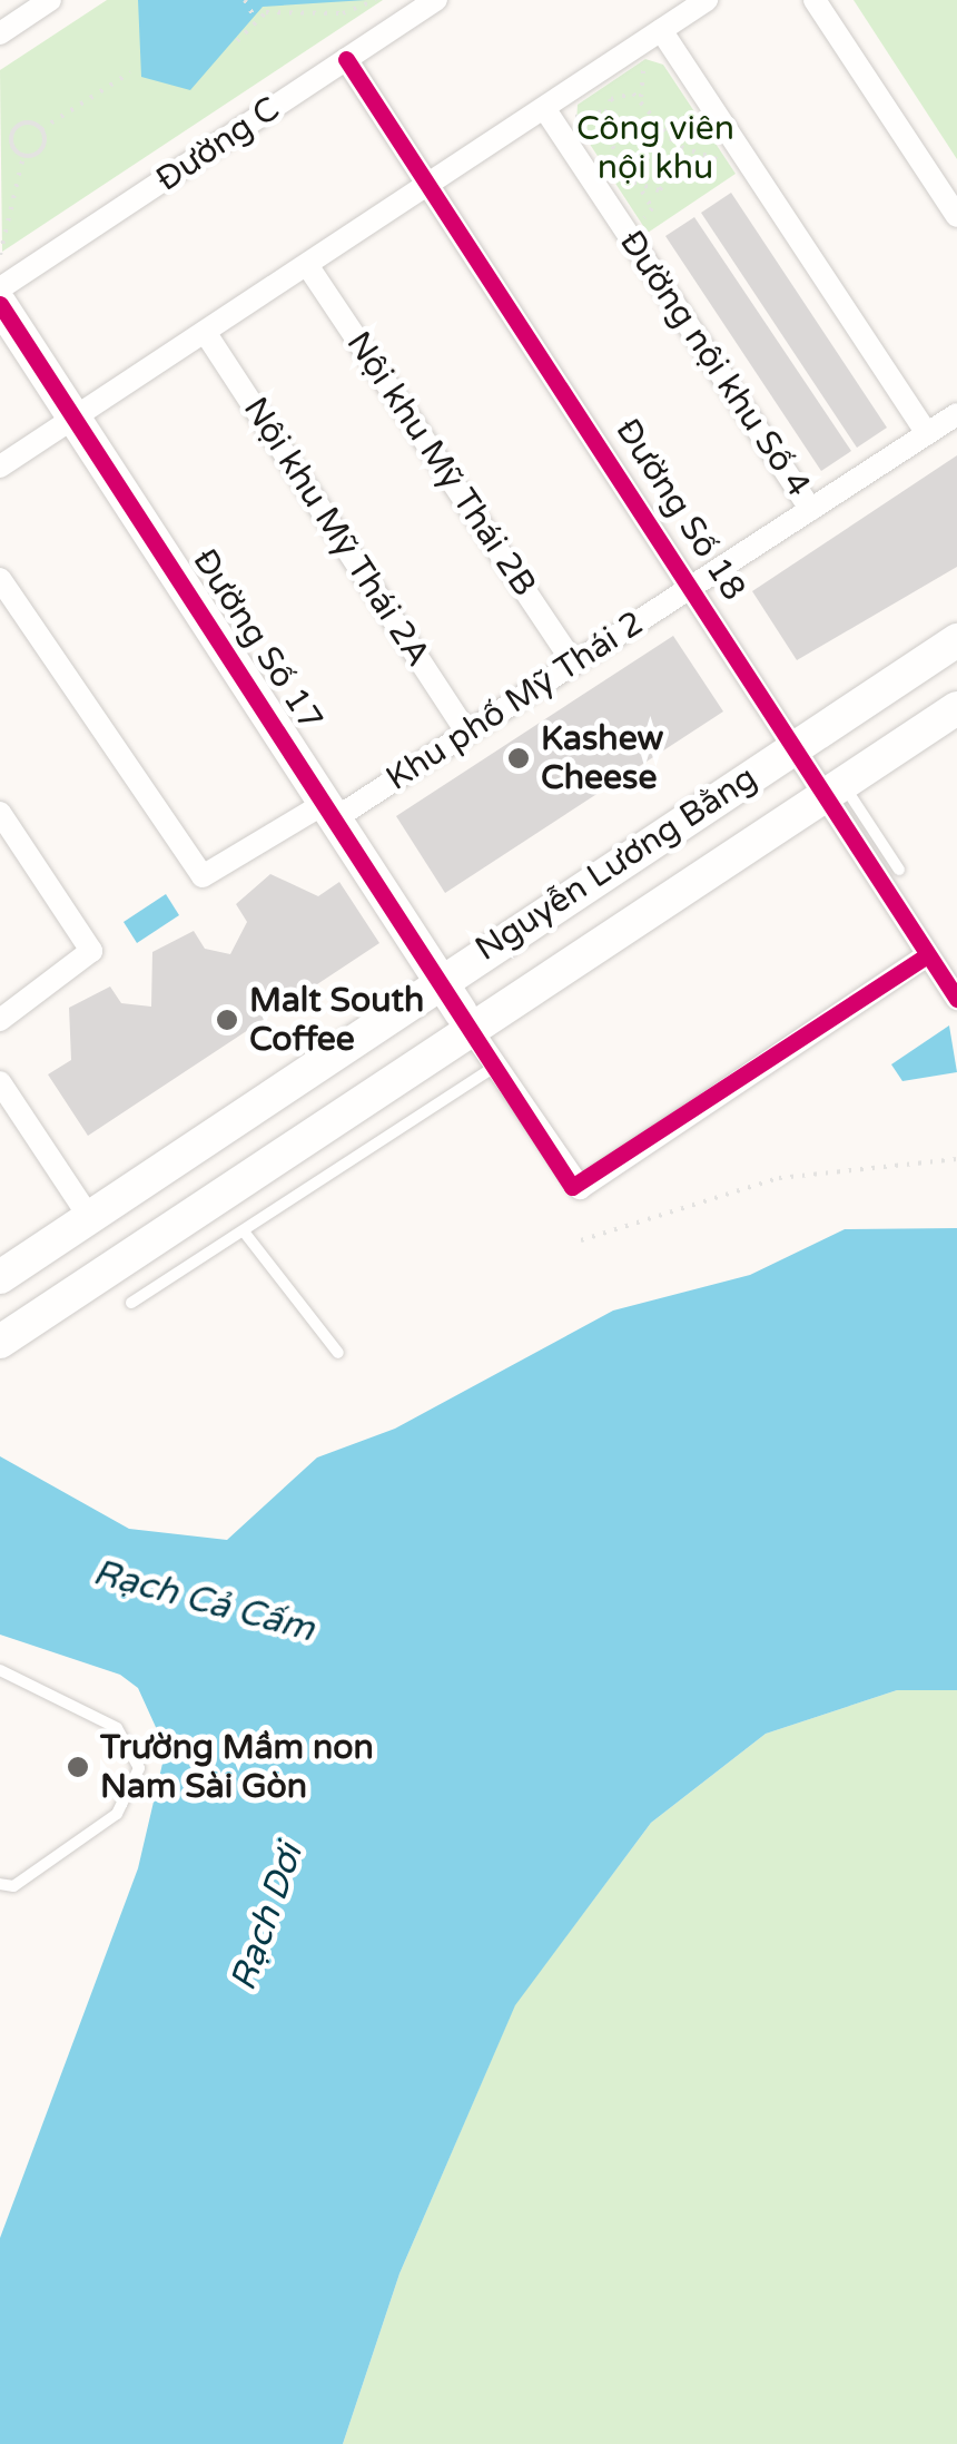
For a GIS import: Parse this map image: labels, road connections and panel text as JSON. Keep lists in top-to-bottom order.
{
  "streets": {
    "main road": ["Đường Số 17", "Nguyễn Lương Bằng"],
    "street": [
      "Đường C",
      "Đường nội khu Số 4",
      "Nội khu Mỹ Thái 2B",
      "Đường Số 18",
      "Nội khu Mỹ Thái 2A",
      "Khu phố Mỹ Thái 2"
    ]
  },
  "crossings": [
    ["Đường C", "Đường Số 18"],
    ["Đường nội khu Số 4", "Khu phố Mỹ Thái 2"],
    ["Nội khu Mỹ Thái 2B", "Khu phố Mỹ Thái 2"],
    ["Đường Số 18", "Khu phố Mỹ Thái 2"],
    ["Đường Số 18", "Nguyễn Lương Bằng"],
    ["Nội khu Mỹ Thái 2A", "Khu phố Mỹ Thái 2"],
    ["Đường Số 17", "Khu phố Mỹ Thái 2"],
    ["Đường Số 17", "Nguyễn Lương Bằng"]
  ],
  "water": ["Rạch Cả Cấm", "Rạch Dơi"],
  "parks": ["Công viên nội khu"],
  "places": ["Kashew Cheese", "Malt South Coffee", "Trường Mầm non Nam Sài Gòn"]
}
